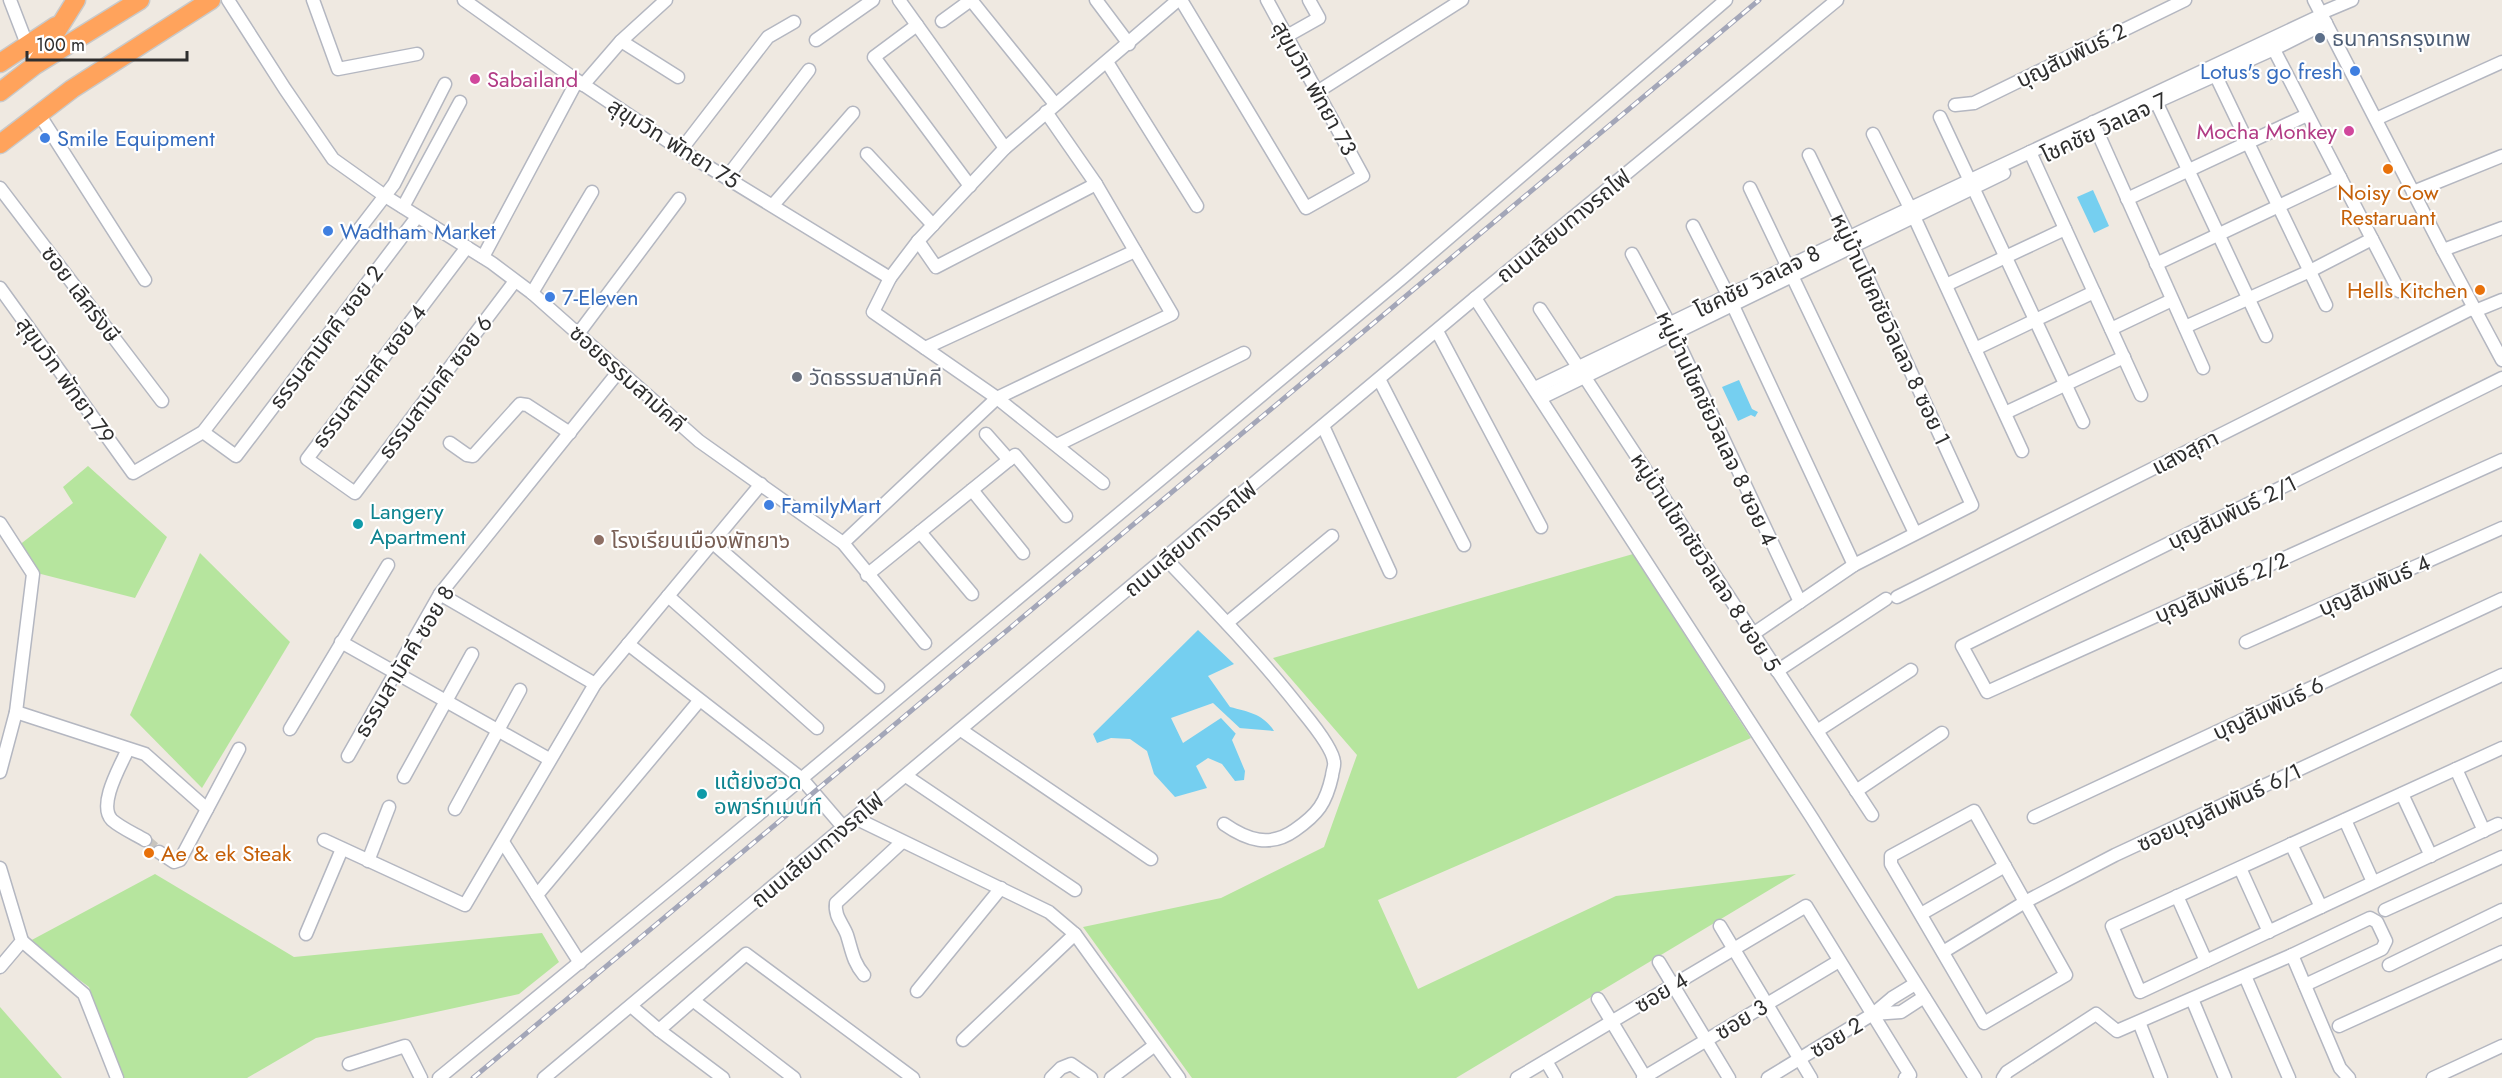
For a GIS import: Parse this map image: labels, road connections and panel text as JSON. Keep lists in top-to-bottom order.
{
  "streets": {
    "street": [
      "บุญสัมพันธ์ 2",
      "สุขุมวิท พัทยา 73",
      "โชคชัย วิลเลจ 7",
      "สุขุมวิท พัทยา 75",
      "ถนนเลียบทางรถไฟ",
      "โชคชัย วิลเลจ 8",
      "ซอย เลิศรังษี",
      "หมู่บ้านโชคชัยวิลเลจ 8 ซอย 1",
      "ธรรมสามัคคี ซอย 2",
      "ธรรมสามัคคี ซอย 4",
      "ซอยธรรมสามัคคี",
      "สุขุมวิท พัทยา 79",
      "ธรรมสามัคคี ซอย 6",
      "หมู่บ้านโชคชัยวิลเลจ 8 ซอย 4",
      "แสงสุภา",
      "บุญสัมพันธ์ 2/1",
      "หมู่บ้านโชคชัยวิลเลจ 8 ซอย 5",
      "บุญสัมพันธ์ 4",
      "บุญสัมพันธ์ 2/2",
      "ธรรมสามัคคี ซอย 8",
      "บุญสัมพันธ์ 6",
      "ซอยบุญสัมพันธ์ 6/1",
      "ซอย 4",
      "ซอย 3",
      "ซอย 2"
    ]
  },
  "crossings": [
    ["โชคชัย วิลเลจ 7", "โชคชัย วิลเลจ 8"],
    ["โชคชัย วิลเลจ 8", "หมู่บ้านโชคชัยวิลเลจ 8 ซอย 1"],
    ["โชคชัย วิลเลจ 8", "หมู่บ้านโชคชัยวิลเลจ 8 ซอย 4"],
    ["โชคชัย วิลเลจ 8", "หมู่บ้านโชคชัยวิลเลจ 8 ซอย 5"],
    ["ธรรมสามัคคี ซอย 2", "ซอยธรรมสามัคคี"],
    ["ธรรมสามัคคี ซอย 2", "สุขุมวิท พัทยา 79"],
    ["ธรรมสามัคคี ซอย 4", "ซอยธรรมสามัคคี"],
    ["ธรรมสามัคคี ซอย 4", "ธรรมสามัคคี ซอย 6"],
    ["ซอยธรรมสามัคคี", "ธรรมสามัคคี ซอย 6"],
    ["ซอยธรรมสามัคคี", "ธรรมสามัคคี ซอย 8"],
    ["แสงสุภา", "หมู่บ้านโชคชัยวิลเลจ 8 ซอย 5"],
    ["บุญสัมพันธ์ 2/1", "บุญสัมพันธ์ 2/2"],
    ["ซอย 4", "ซอย 3"]
  ],
  "places": [
    "ธนาคารกรุงเทพ",
    "Lotus's go fresh",
    "Sabailand",
    "Mocha Monkey",
    "Smile Equipment",
    "Noisy Cow Restaruant",
    "Wadtham Market",
    "Hells Kitchen",
    "7-Eleven",
    "วัดธรรมสามัคคี",
    "FamilyMart",
    "Langery Apartment",
    "โรงเรียนเมืองพัทยา๖",
    "แต้ย่งฮวด อพาร์ทเมนท์",
    "Ae & ek Steak"
  ],
  "scale_bar": "100 m"
}
